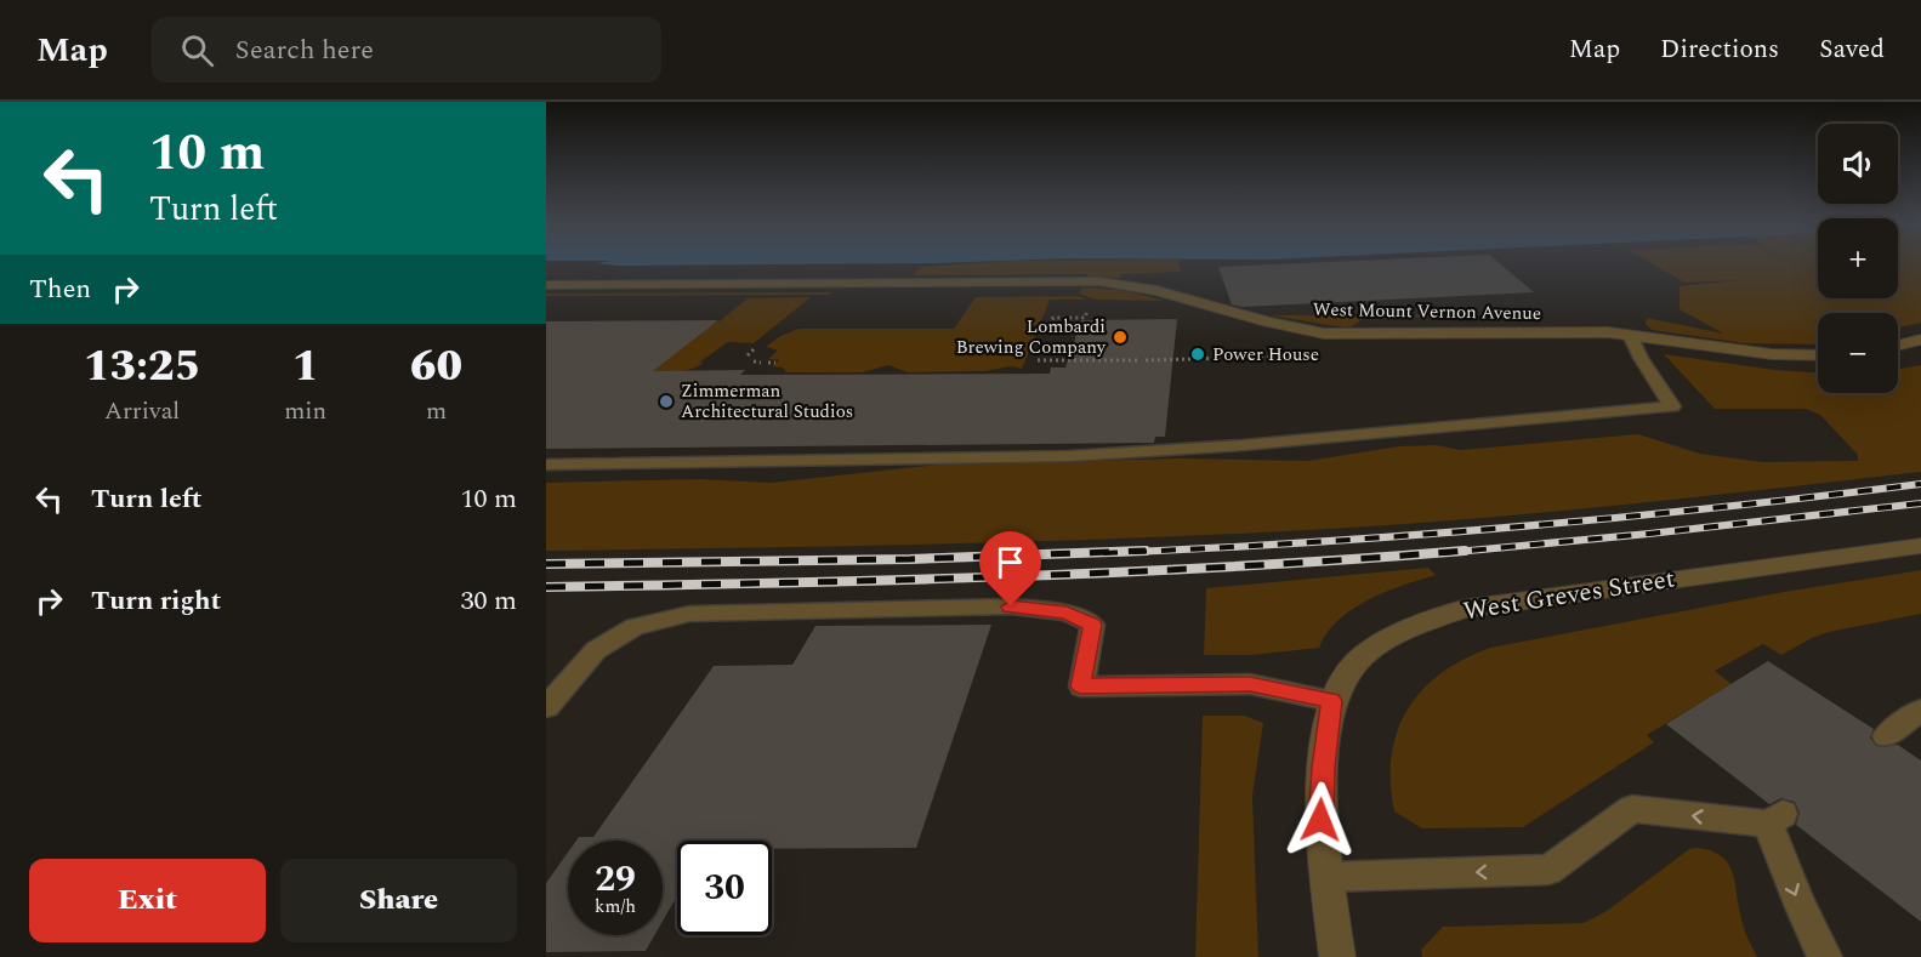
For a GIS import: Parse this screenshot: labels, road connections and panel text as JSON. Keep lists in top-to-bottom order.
{
  "streets": {
    "street": ["West Mount Vernon Avenue", "West Greves Street"]
  },
  "places": ["Lombardi Brewing Company", "Power House", "Zimmerman Architectural Studios"],
  "page": {
    "header": "Map",
    "search": "Search here",
    "nav": ["Map", "Directions", "Saved"],
    "turn": ["10 m", "Turn left"],
    "map_buttons": ["+", "−"],
    "then": "Then",
    "eta": [
      "13:25",
      "Arrival",
      "1",
      "min",
      "60",
      "m"
    ],
    "list": [
      {
        "name": "Turn left",
        "value": "10 m"
      },
      {
        "name": "Turn right",
        "value": "30 m"
      }
    ],
    "speed": "29 km/h",
    "limit": "30",
    "buttons": ["Exit", "Share"]
  }
}
